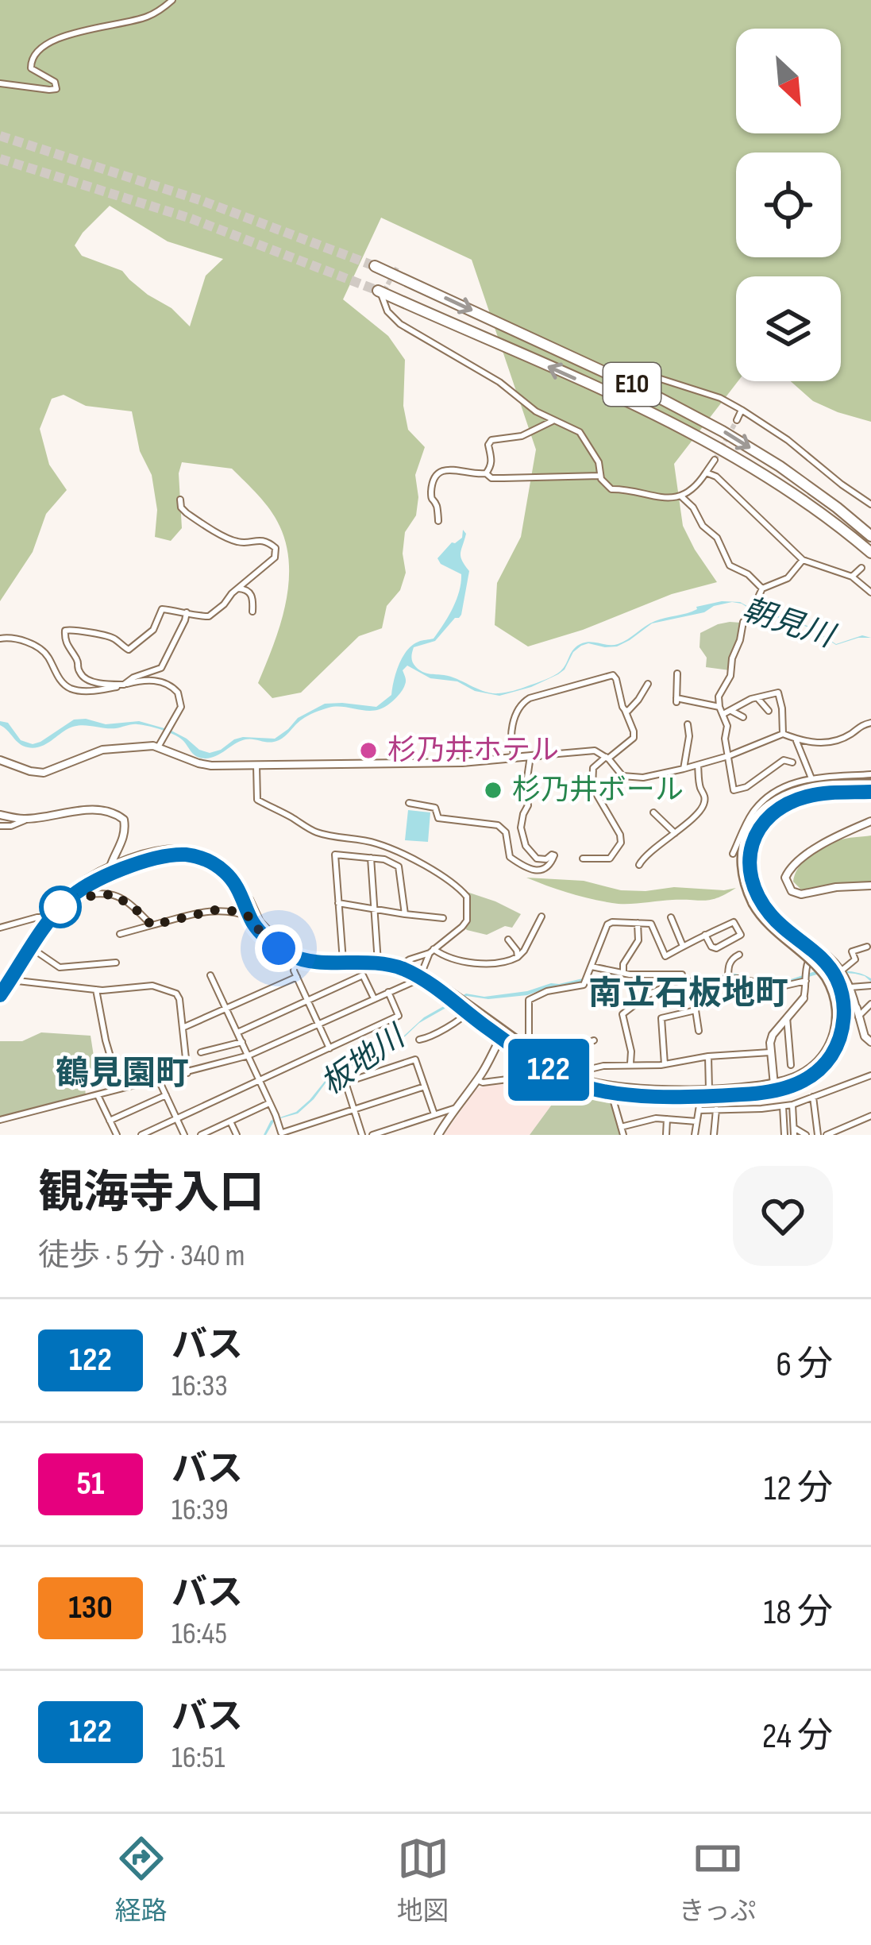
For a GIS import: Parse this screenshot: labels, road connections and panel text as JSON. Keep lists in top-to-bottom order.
{
  "streets": {
    "highway": ["E10"]
  },
  "districts": ["南立石板地町", "鶴見園町"],
  "water": ["朝見川", "板地川"],
  "places": ["杉乃井ホテル", "杉乃井ボール"],
  "lines": ["bus line 122"],
  "north": "bottom right",
  "page": {
    "on_map": "122",
    "heading": ["観海寺入口", "徒歩 · 5 分 · 340 m"],
    "list": [
      {
        "mark": "122",
        "name": "バス",
        "note": "16:33",
        "value": "6 分"
      },
      {
        "mark": "51",
        "name": "バス",
        "note": "16:39",
        "value": "12 分"
      },
      {
        "mark": "130",
        "name": "バス",
        "note": "16:45",
        "value": "18 分"
      },
      {
        "mark": "122",
        "name": "バス",
        "note": "16:51",
        "value": "24 分"
      }
    ],
    "tabs": ["経路", "地図", "きっぷ"]
  }
}
